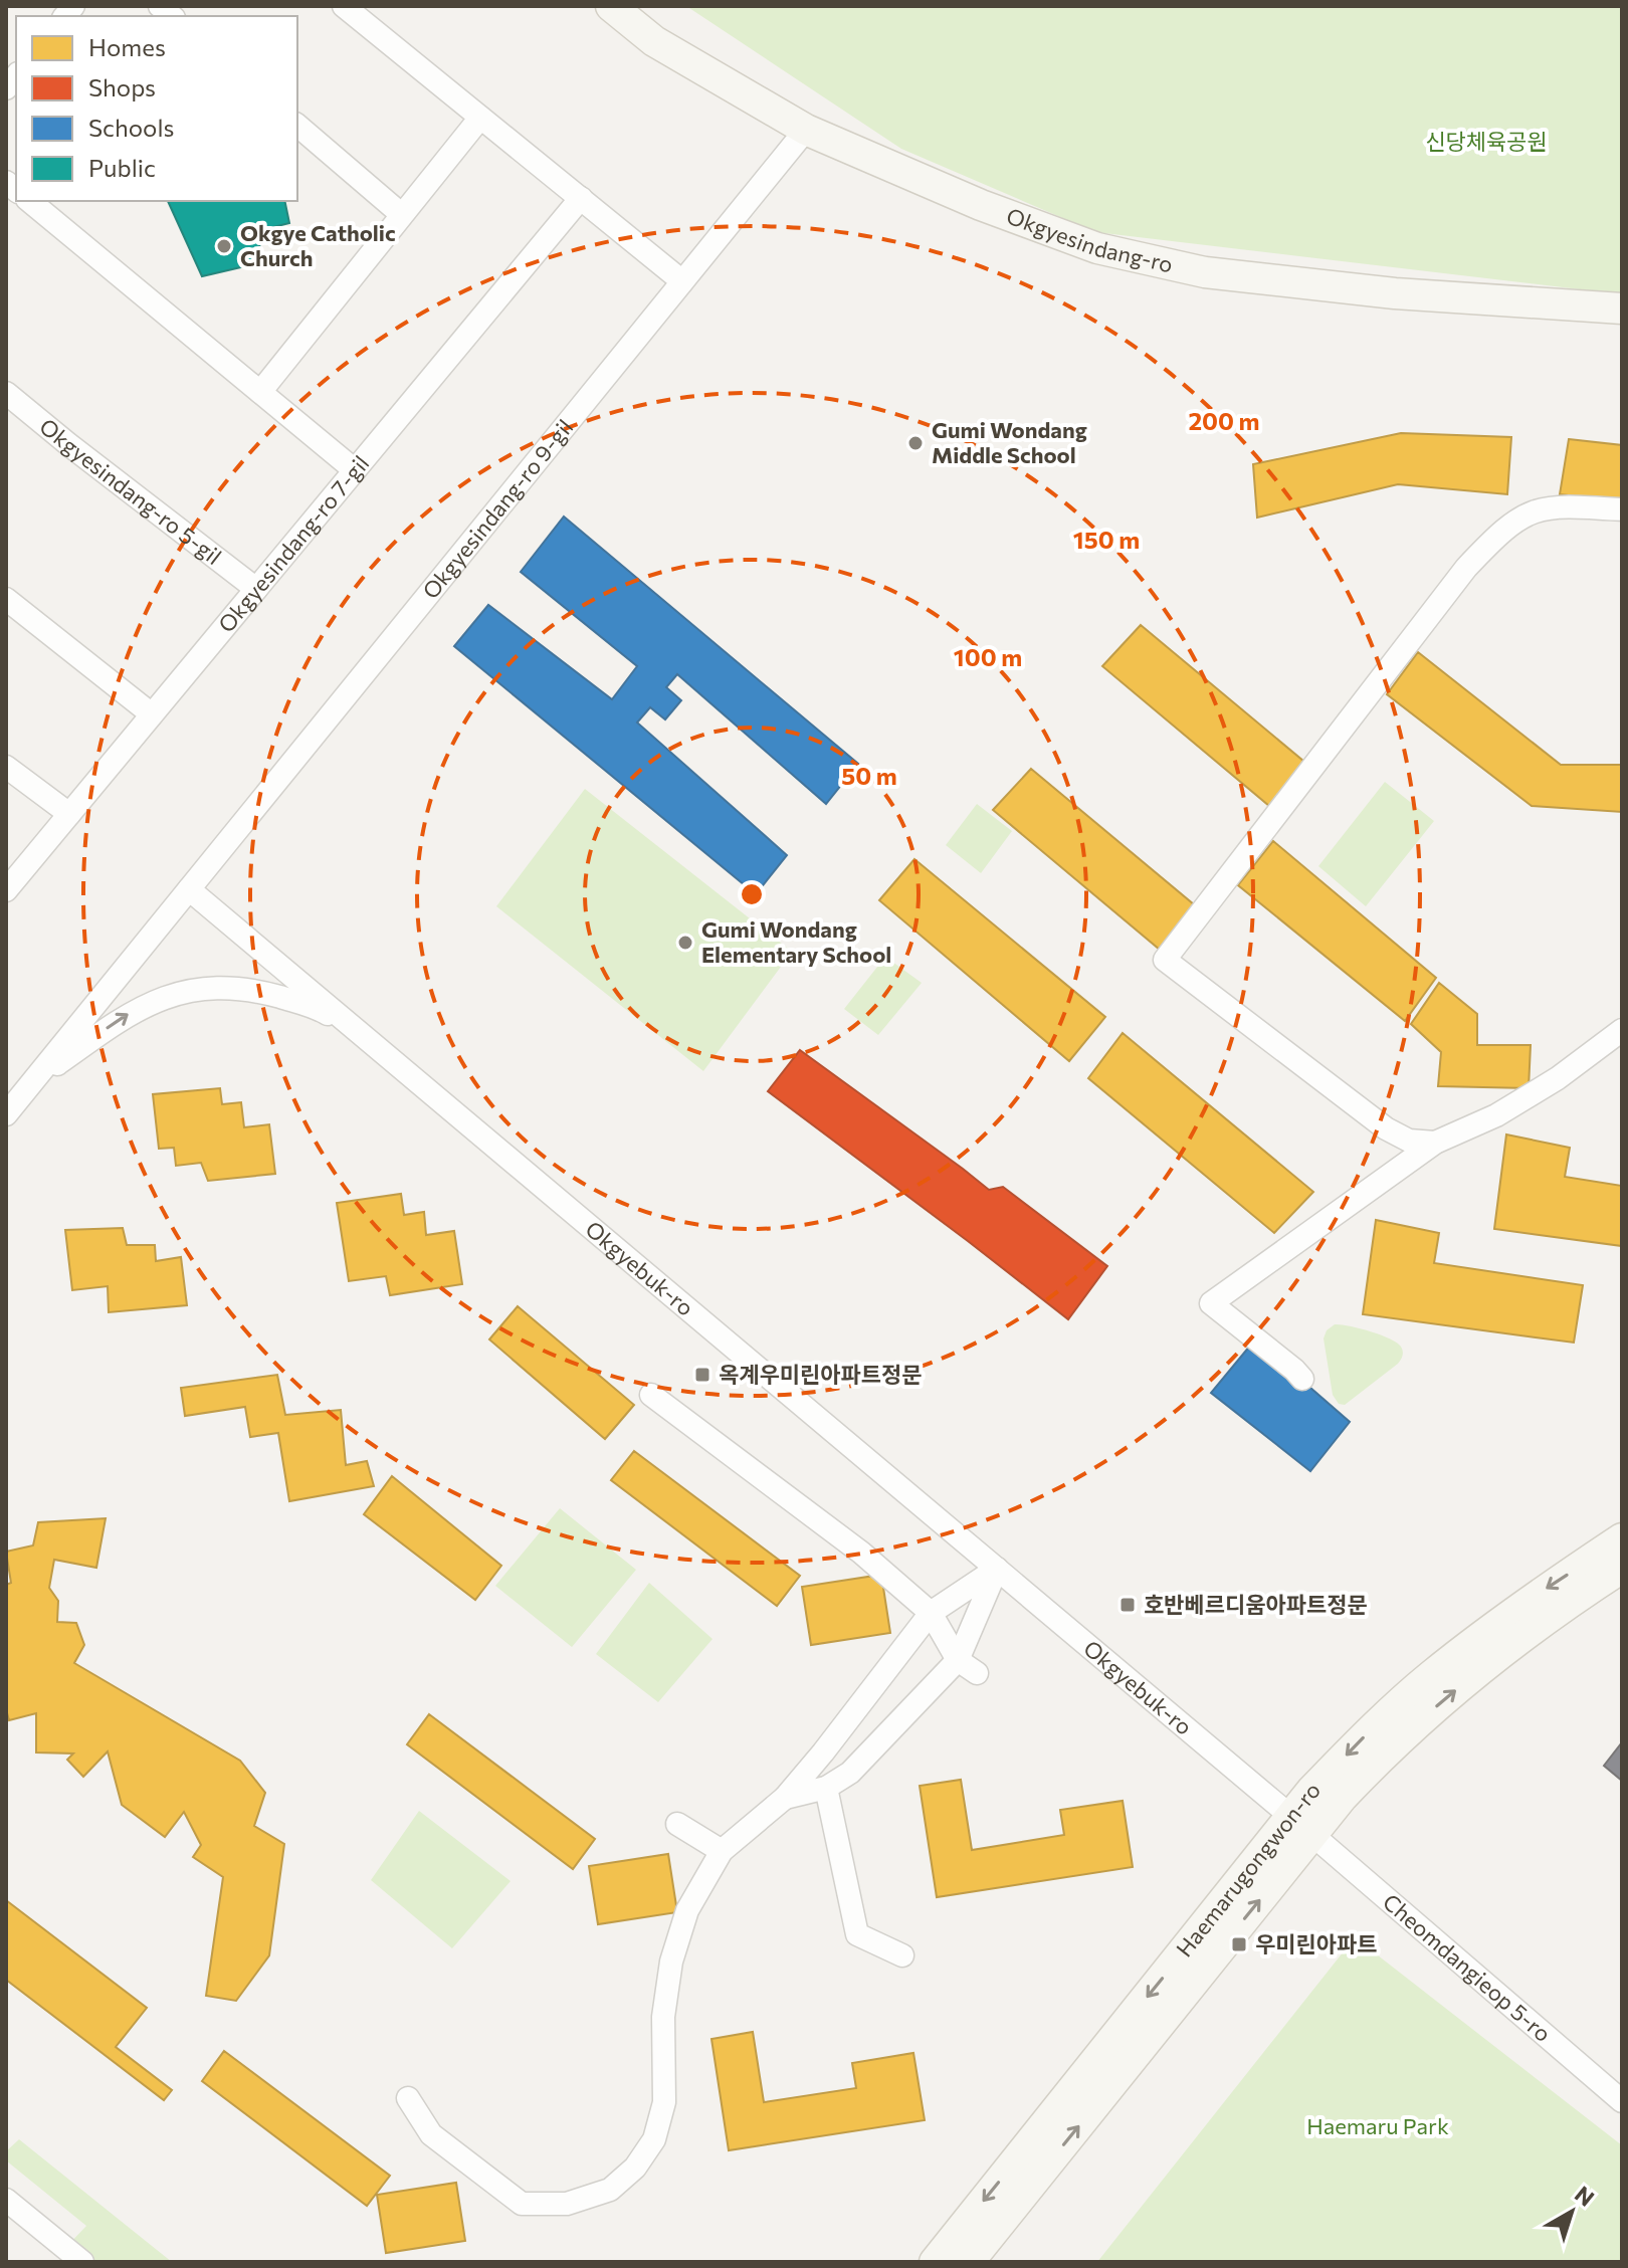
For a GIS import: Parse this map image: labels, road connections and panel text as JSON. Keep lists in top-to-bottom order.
{
  "streets": {
    "street": [
      "Okgyesindang-ro",
      "Okgyesindang-ro 5-gil",
      "Okgyesindang-ro 9-gil",
      "Okgyesindang-ro 7-gil",
      "Okgyebuk-ro",
      "Haemarugongwon-ro",
      "Cheomdangieop 5-ro"
    ]
  },
  "crossings": [
    ["Okgyesindang-ro", "Okgyesindang-ro 9-gil"],
    ["Okgyesindang-ro 5-gil", "Okgyesindang-ro 7-gil"],
    ["Okgyesindang-ro 9-gil", "Okgyebuk-ro"],
    ["Okgyebuk-ro", "Haemarugongwon-ro"],
    ["Okgyebuk-ro", "Cheomdangieop 5-ro"],
    ["Haemarugongwon-ro", "Cheomdangieop 5-ro"]
  ],
  "parks": ["신당체육공원", "Haemaru Park"],
  "places": {
    "other": ["Okgye Catholic Church", "Gumi Wondang Middle School", "Gumi Wondang Elementary School"],
    "transit": ["옥계우미린아파트정문", "호반베르디움아파트정문", "우미린아파트"]
  },
  "legend": [
    "Homes",
    "Shops",
    "Schools",
    "Public"
  ],
  "north": "top right",
  "rings": [
    "200 m",
    "150 m",
    "100 m",
    "50 m"
  ]
}
